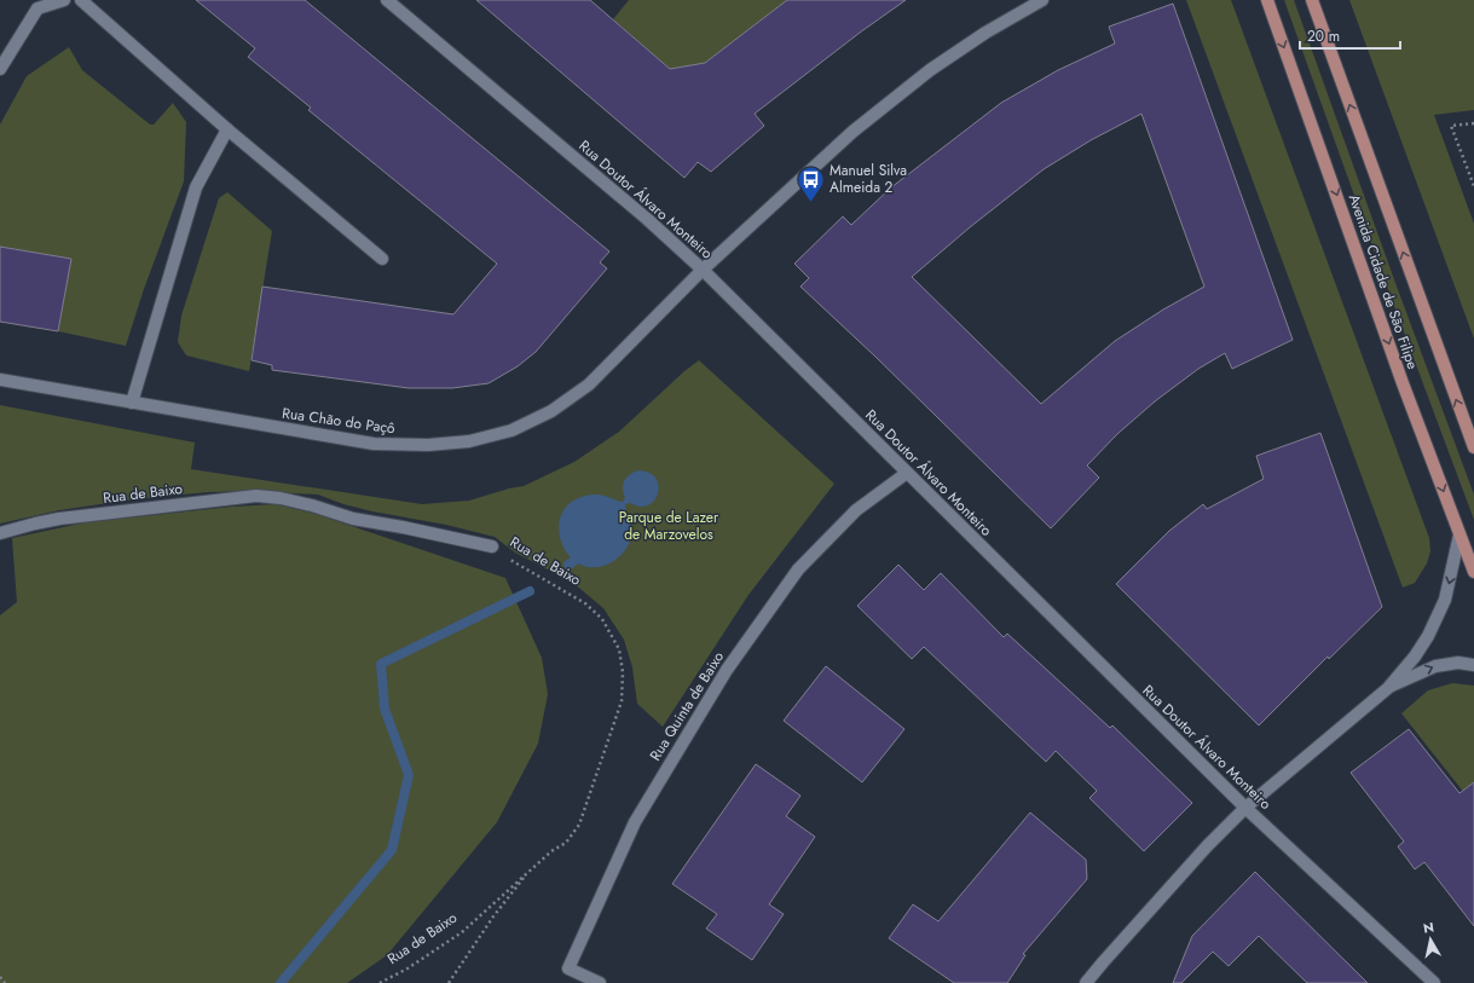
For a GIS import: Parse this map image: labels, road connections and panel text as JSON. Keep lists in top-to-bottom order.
{
  "streets": {
    "main road": ["Avenida Cidade de São Filipe"],
    "street": [
      "Rua Doutor Álvaro Monteiro",
      "Rua Chão do Paçô",
      "Rua de Baixo",
      "Rua Quinta de Baixo"
    ]
  },
  "crossings": [
    ["Rua Doutor Álvaro Monteiro", "Rua Chão do Paçô"],
    ["Rua Doutor Álvaro Monteiro", "Rua Quinta de Baixo"]
  ],
  "parks": ["Parque de Lazer de Marzovelos"],
  "places": {
    "bus stop": ["Manuel Silva Almeida 2"]
  },
  "scale_bar": "20 m",
  "north": "top"
}
